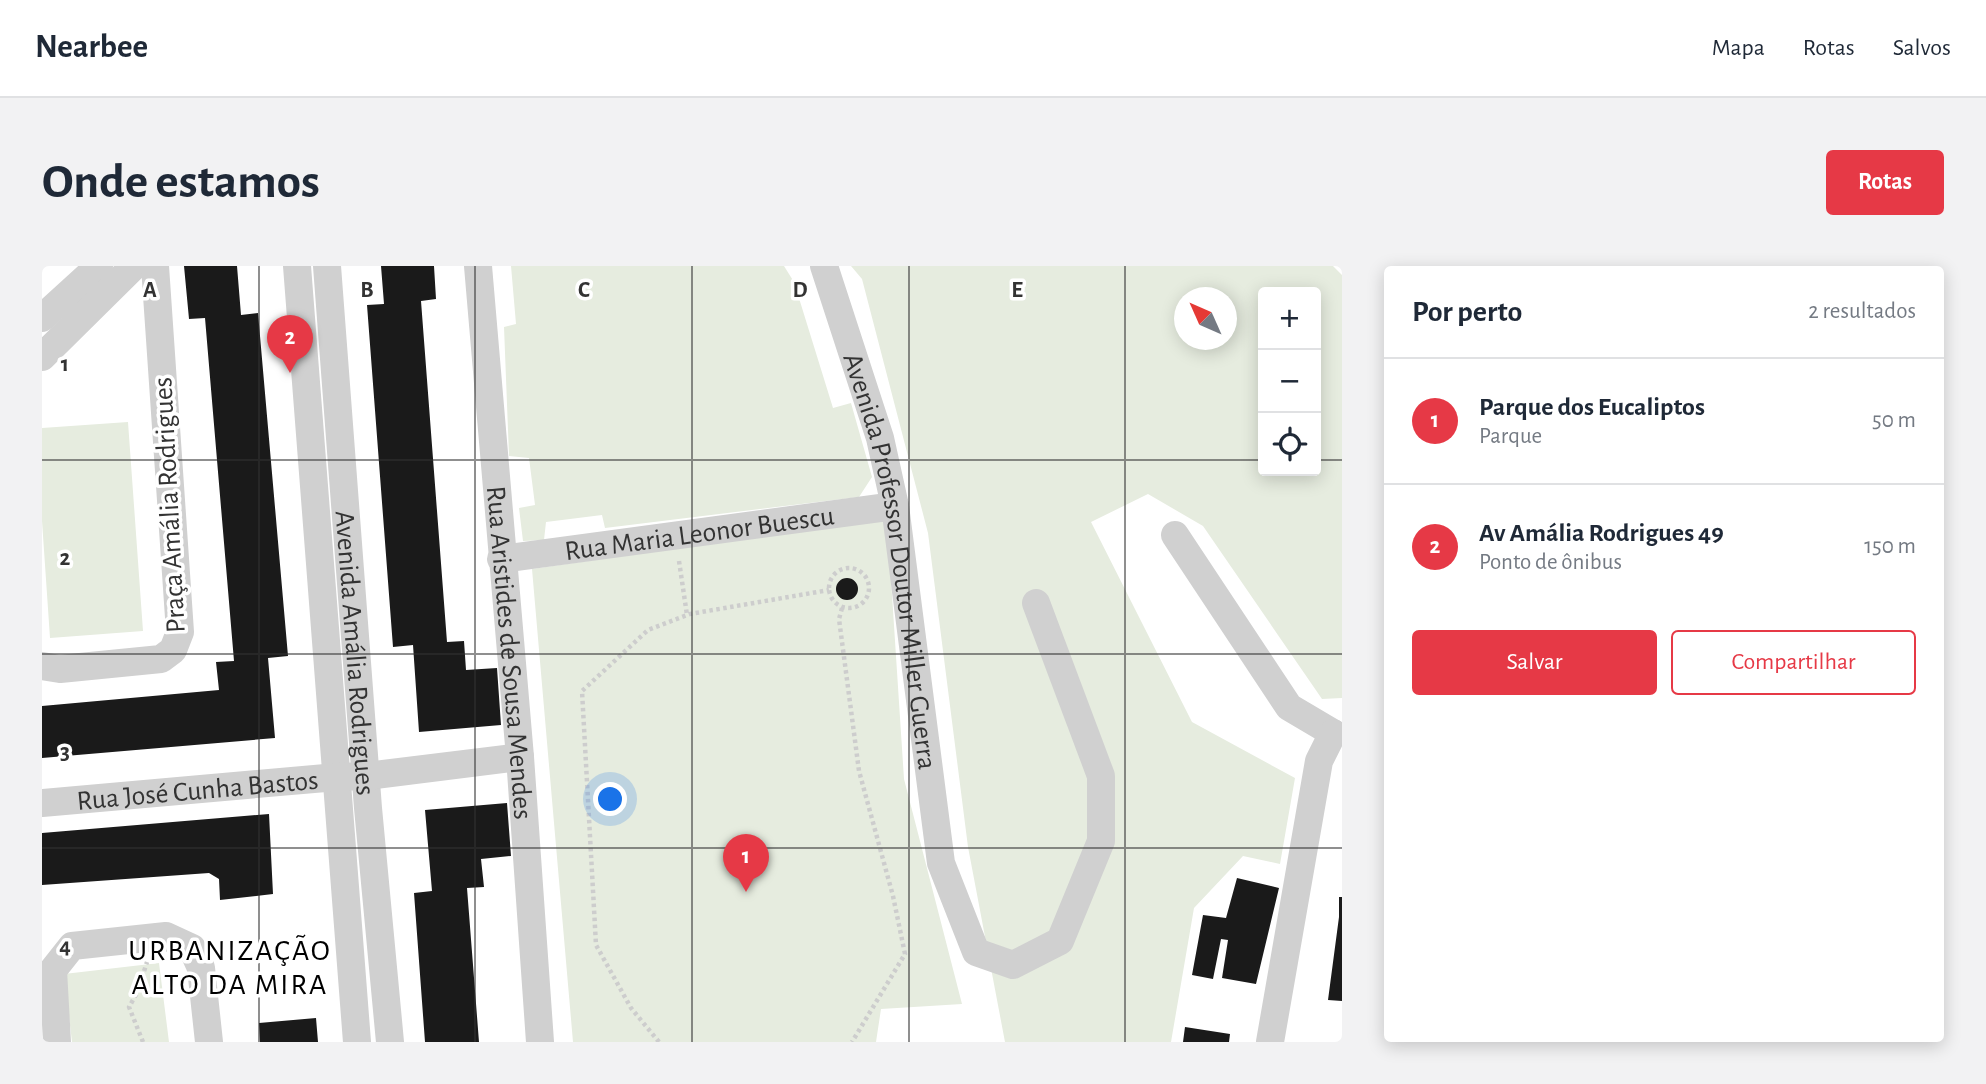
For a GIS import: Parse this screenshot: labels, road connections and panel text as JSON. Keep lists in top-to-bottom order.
{
  "streets": {
    "street": [
      "Praça Amália Rodrigues",
      "Rua Maria Leonor Buescu",
      "Avenida Professor Doutor Miller Guerra",
      "Avenida Amália Rodrigues",
      "Rua Aristides de Sousa Mendes",
      "Rua José Cunha Bastos"
    ]
  },
  "crossings": [
    ["Rua Maria Leonor Buescu", "Avenida Professor Doutor Miller Guerra"],
    ["Rua Maria Leonor Buescu", "Rua Aristides de Sousa Mendes"],
    ["Avenida Amália Rodrigues", "Rua José Cunha Bastos"],
    ["Rua Aristides de Sousa Mendes", "Rua José Cunha Bastos"]
  ],
  "districts": ["URBANIZAÇÃO ALTO DA MIRA"],
  "north": "top left",
  "page": {
    "header": "Nearbee",
    "nav": ["Mapa", "Rotas", "Salvos"],
    "buttons": [
      "Rotas",
      ["Salvar", "Compartilhar"]
    ],
    "title": "Onde estamos",
    "heading": ["Por perto", "2 resultados"],
    "map_buttons": ["+", "−"],
    "pins": ["2", "1"],
    "list": [
      {
        "mark": "1",
        "name": "Parque dos Eucaliptos",
        "note": "Parque",
        "value": "50 m"
      },
      {
        "mark": "2",
        "name": "Av Amália Rodrigues 49",
        "note": "Ponto de ônibus",
        "value": "150 m"
      }
    ]
  },
  "grid": {
    "columns": [
      "A",
      "B",
      "C",
      "D",
      "E"
    ],
    "rows": [
      "1",
      "2",
      "3",
      "4"
    ]
  }
}
